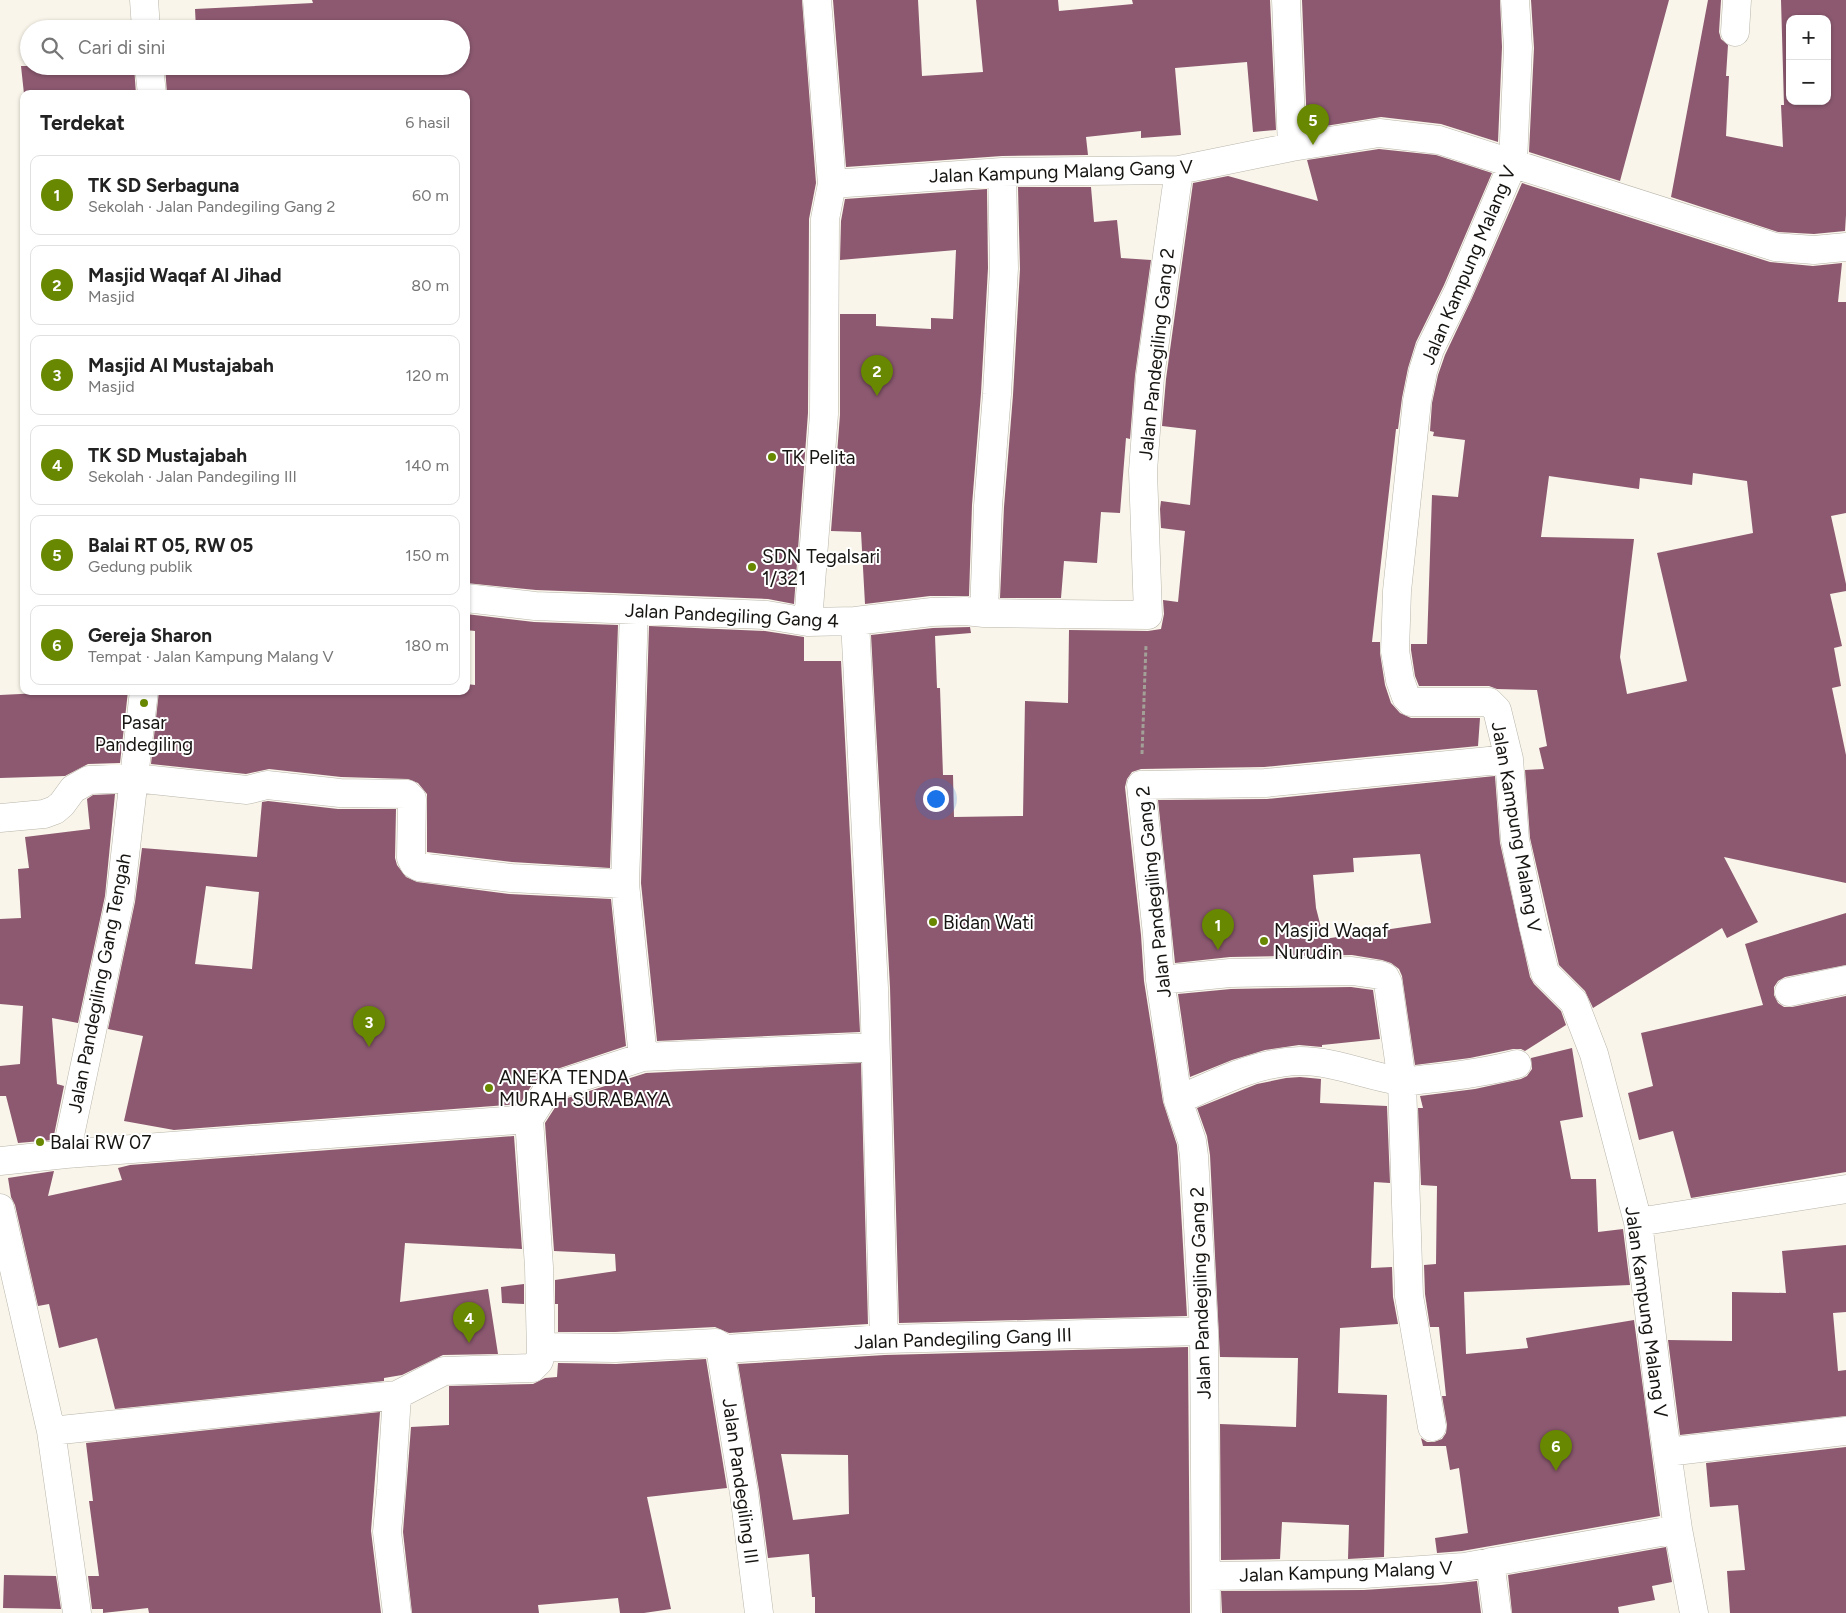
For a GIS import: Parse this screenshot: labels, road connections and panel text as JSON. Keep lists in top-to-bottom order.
{
  "streets": {
    "street": [
      "Jalan Kampung Malang Gang V",
      "Jalan Kampung Malang V",
      "Jalan Pandegiling Gang 2",
      "Jalan Pandegiling Gang 4",
      "Jalan Pandegiling Gang Tengah",
      "Jalan Pandegiling Gang III",
      "Jalan Pandegiling III"
    ]
  },
  "crossings": [
    ["Jalan Kampung Malang Gang V", "Jalan Kampung Malang V"],
    ["Jalan Kampung Malang Gang V", "Jalan Pandegiling Gang 2"],
    ["Jalan Kampung Malang V", "Jalan Pandegiling Gang 2"],
    ["Jalan Pandegiling Gang 2", "Jalan Pandegiling Gang 4"],
    ["Jalan Pandegiling Gang 2", "Jalan Pandegiling Gang III"],
    ["Jalan Pandegiling Gang III", "Jalan Pandegiling III"]
  ],
  "places": [
    "TK Pelita",
    "SDN Tegalsari 1/321",
    "Pasar Pandegiling",
    "Bidan Wati",
    "Masjid Waqaf Nurudin",
    "ANEKA TENDA MURAH SURABAYA",
    "Balai RW 07"
  ],
  "page": {
    "map_buttons": ["+", "−"],
    "search": "Cari di sini",
    "heading": ["Terdekat", "6 hasil"],
    "pins": [
      "5",
      "2",
      "1",
      "3",
      "4",
      "6"
    ],
    "list": [
      {
        "mark": "1",
        "name": "TK SD Serbaguna",
        "note": "Sekolah · Jalan Pandegiling Gang 2",
        "value": "60 m"
      },
      {
        "mark": "2",
        "name": "Masjid Waqaf Al Jihad",
        "note": "Masjid",
        "value": "80 m"
      },
      {
        "mark": "3",
        "name": "Masjid Al Mustajabah",
        "note": "Masjid",
        "value": "120 m"
      },
      {
        "mark": "4",
        "name": "TK SD Mustajabah",
        "note": "Sekolah · Jalan Pandegiling III",
        "value": "140 m"
      },
      {
        "mark": "5",
        "name": "Balai RT 05, RW 05",
        "note": "Gedung publik",
        "value": "150 m"
      },
      {
        "mark": "6",
        "name": "Gereja Sharon",
        "note": "Tempat · Jalan Kampung Malang V",
        "value": "180 m"
      }
    ]
  }
}
